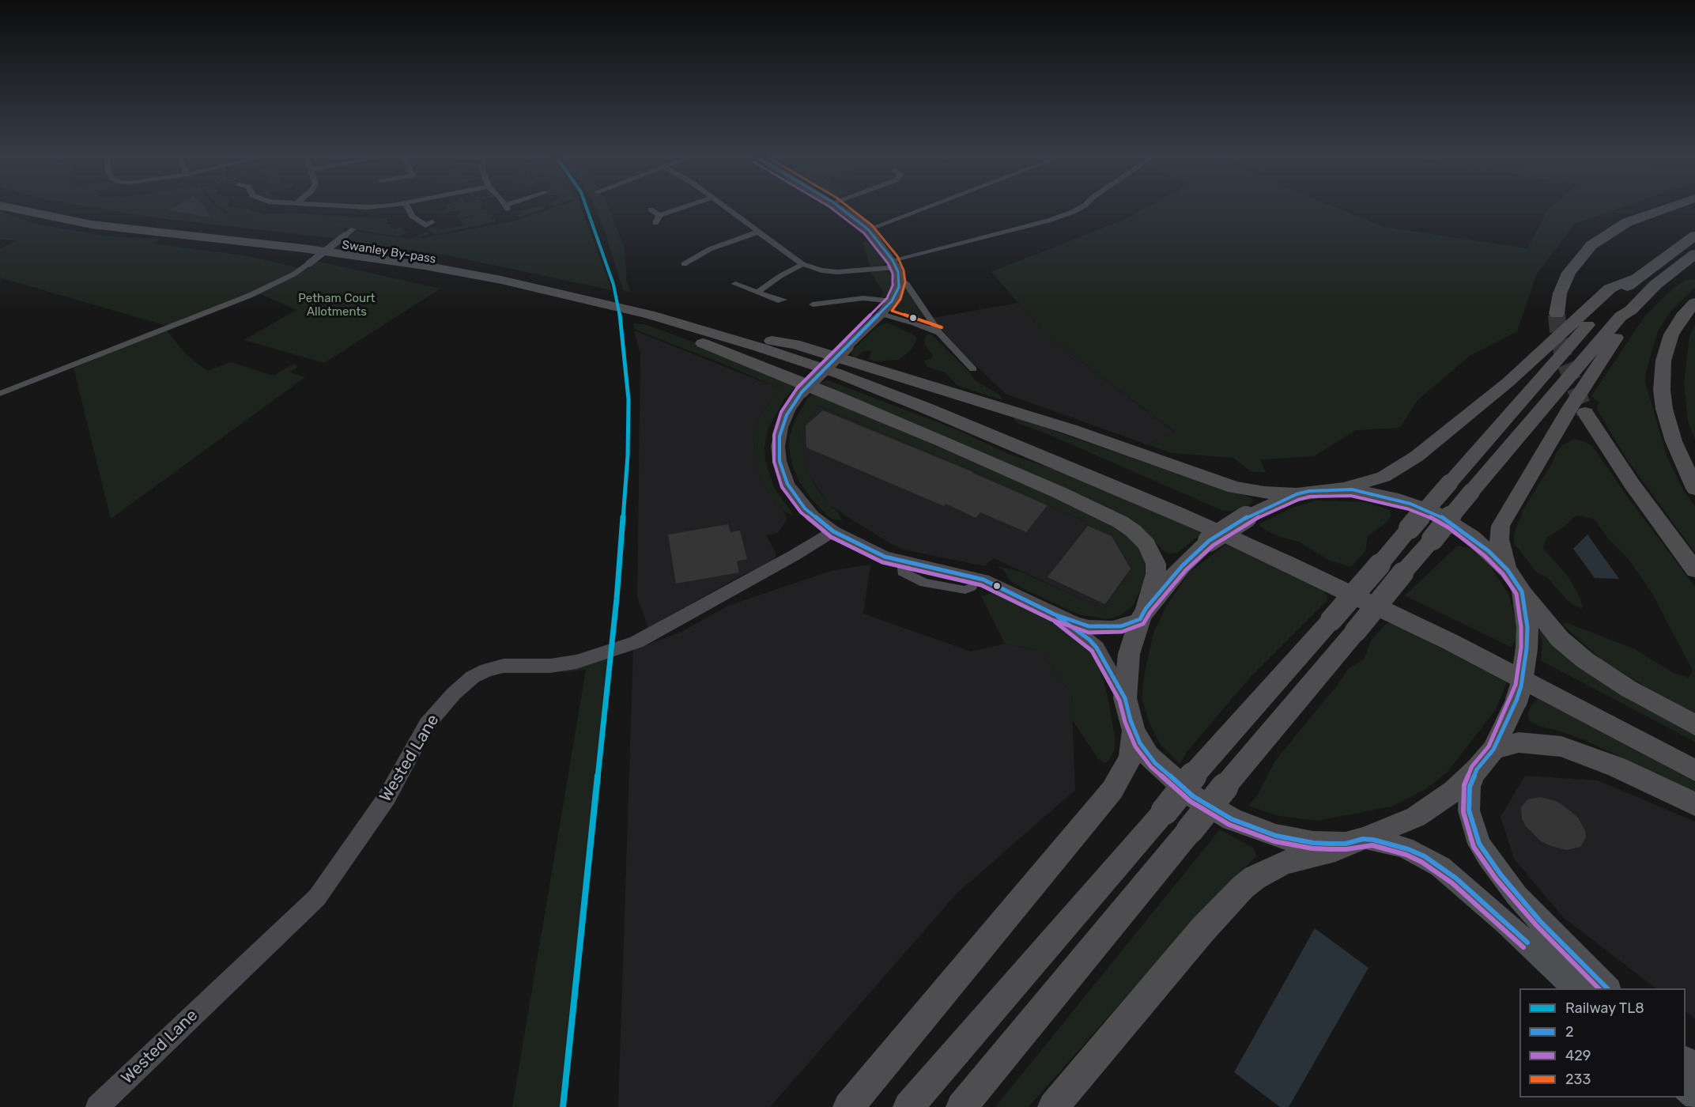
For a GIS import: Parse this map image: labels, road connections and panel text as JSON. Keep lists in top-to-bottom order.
{
  "streets": {
    "highway": ["Swanley By-pass"],
    "main road": ["Wested Lane"]
  },
  "parks": ["Petham Court Allotments"],
  "lines": [
    "rail line TL8",
    "transit line 2",
    "transit line 429",
    "transit line 233"
  ],
  "legend": [
    "Railway TL8",
    "2",
    "429",
    "233"
  ]
}
